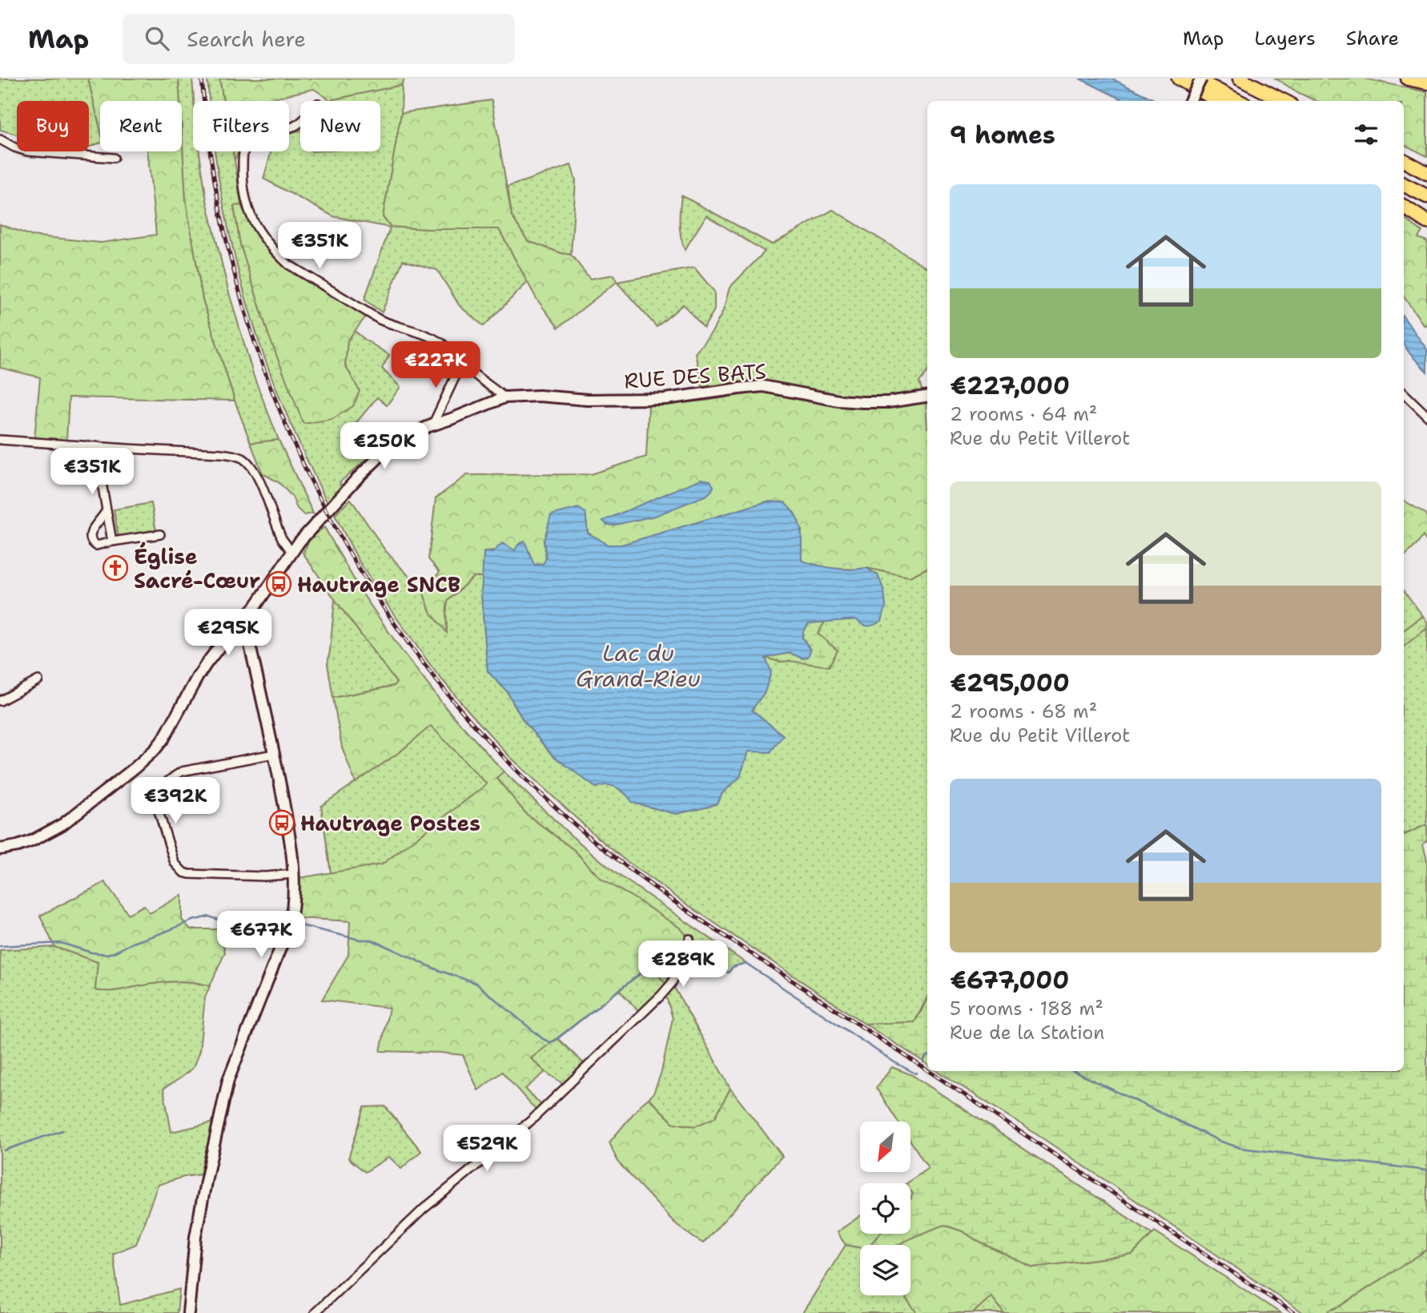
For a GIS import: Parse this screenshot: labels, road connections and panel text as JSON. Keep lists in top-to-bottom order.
{
  "streets": {
    "street": ["RUE DES BATS"]
  },
  "water": ["Lac du Grand-Rieu"],
  "places": {
    "church": ["Église Sacré-Cœur"],
    "bus stop": ["Hautrage SNCB", "Hautrage Postes"]
  },
  "north": "bottom left",
  "page": {
    "header": "Map",
    "search": "Search here",
    "nav": ["Map", "Layers", "Share"],
    "chip": [
      "Buy",
      "Rent",
      "Filters",
      "New"
    ],
    "heading": "9 homes",
    "list": [
      {
        "name": "€227,000",
        "note": "2 rooms · 64 m² · Rue du Petit Villerot"
      },
      {
        "name": "€295,000",
        "note": "2 rooms · 68 m² · Rue du Petit Villerot"
      },
      {
        "name": "€677,000",
        "note": "5 rooms · 188 m² · Rue de la Station"
      }
    ],
    "price": [
      "€351K",
      "€227K",
      "€250K",
      "€351K",
      "€295K",
      "€392K",
      "€677K",
      "€289K",
      "€529K"
    ]
  }
}
